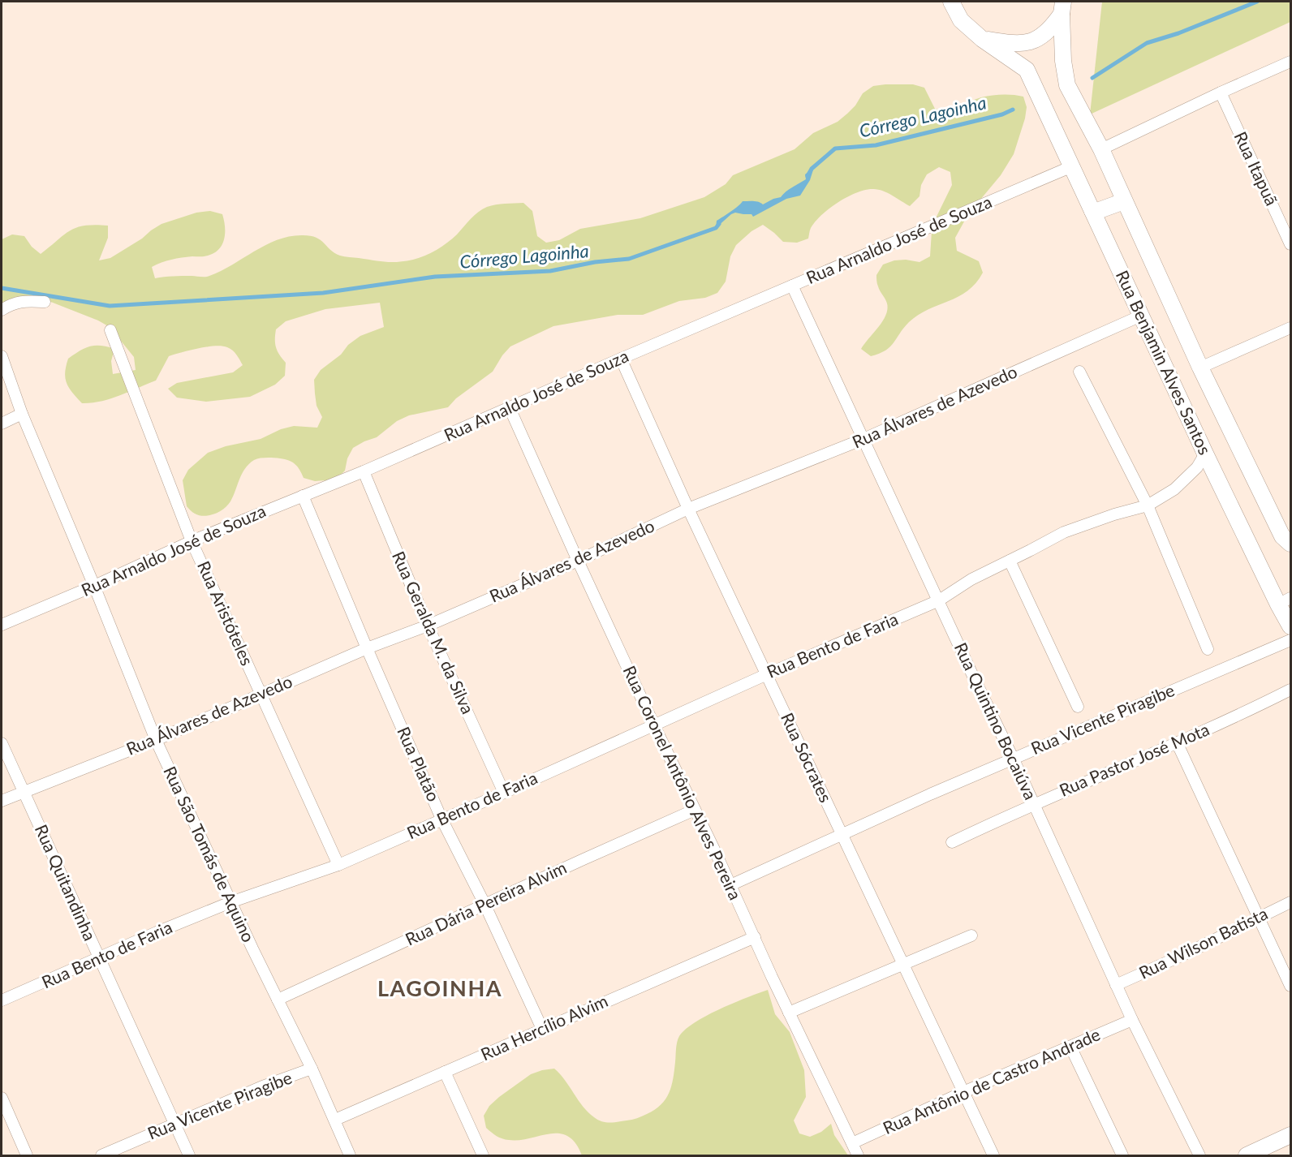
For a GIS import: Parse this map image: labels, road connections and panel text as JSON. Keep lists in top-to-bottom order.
{
  "streets": {
    "main road": ["Rua Benjamin Alves Santos"],
    "street": [
      "Rua Itapuã",
      "Rua Arnaldo José de Souza",
      "Rua Álvares de Azevedo",
      "Rua Aristóteles",
      "Rua Geralda M. da Silva",
      "Rua Bento de Faria",
      "Rua Vicente Piragibe",
      "Rua Quintino Bocaiúva",
      "Rua Sócrates",
      "Rua Pastor José Mota",
      "Rua Platão",
      "Rua Coronel Antônio Alves Pereira",
      "Rua São Tomás de Aquino",
      "Rua Quitandinha",
      "Rua Dária Pereira Alvim",
      "Rua Wilson Batista",
      "Rua Hercílio Alvim",
      "Rua Antônio de Castro Andrade"
    ]
  },
  "crossings": [
    ["Rua Arnaldo José de Souza", "Rua Benjamin Alves Santos"],
    ["Rua Arnaldo José de Souza", "Rua Aristóteles"],
    ["Rua Arnaldo José de Souza", "Rua Geralda M. da Silva"],
    ["Rua Arnaldo José de Souza", "Rua Quintino Bocaiúva"],
    ["Rua Arnaldo José de Souza", "Rua Sócrates"],
    ["Rua Arnaldo José de Souza", "Rua Platão"],
    ["Rua Arnaldo José de Souza", "Rua Coronel Antônio Alves Pereira"],
    ["Rua Arnaldo José de Souza", "Rua São Tomás de Aquino"],
    ["Rua Benjamin Alves Santos", "Rua Álvares de Azevedo"],
    ["Rua Benjamin Alves Santos", "Rua Bento de Faria"],
    ["Rua Álvares de Azevedo", "Rua Aristóteles"],
    ["Rua Álvares de Azevedo", "Rua Geralda M. da Silva"],
    ["Rua Álvares de Azevedo", "Rua Quintino Bocaiúva"],
    ["Rua Álvares de Azevedo", "Rua Sócrates"],
    ["Rua Álvares de Azevedo", "Rua Platão"],
    ["Rua Álvares de Azevedo", "Rua Coronel Antônio Alves Pereira"],
    ["Rua Álvares de Azevedo", "Rua São Tomás de Aquino"],
    ["Rua Álvares de Azevedo", "Rua Quitandinha"],
    ["Rua Aristóteles", "Rua Bento de Faria"],
    ["Rua Geralda M. da Silva", "Rua Bento de Faria"],
    ["Rua Bento de Faria", "Rua Quintino Bocaiúva"],
    ["Rua Bento de Faria", "Rua Sócrates"],
    ["Rua Bento de Faria", "Rua Platão"],
    ["Rua Bento de Faria", "Rua Coronel Antônio Alves Pereira"],
    ["Rua Bento de Faria", "Rua São Tomás de Aquino"],
    ["Rua Bento de Faria", "Rua Quitandinha"],
    ["Rua Vicente Piragibe", "Rua Quintino Bocaiúva"],
    ["Rua Vicente Piragibe", "Rua Sócrates"],
    ["Rua Vicente Piragibe", "Rua Coronel Antônio Alves Pereira"],
    ["Rua Vicente Piragibe", "Rua São Tomás de Aquino"],
    ["Rua Vicente Piragibe", "Rua Quitandinha"],
    ["Rua Quintino Bocaiúva", "Rua Pastor José Mota"],
    ["Rua Quintino Bocaiúva", "Rua Wilson Batista"],
    ["Rua Quintino Bocaiúva", "Rua Antônio de Castro Andrade"],
    ["Rua Sócrates", "Rua Antônio de Castro Andrade"],
    ["Rua Platão", "Rua Dária Pereira Alvim"],
    ["Rua Platão", "Rua Hercílio Alvim"],
    ["Rua Coronel Antônio Alves Pereira", "Rua Dária Pereira Alvim"],
    ["Rua Coronel Antônio Alves Pereira", "Rua Hercílio Alvim"],
    ["Rua Coronel Antônio Alves Pereira", "Rua Antônio de Castro Andrade"],
    ["Rua São Tomás de Aquino", "Rua Dária Pereira Alvim"],
    ["Rua São Tomás de Aquino", "Rua Hercílio Alvim"]
  ],
  "districts": ["LAGOINHA"],
  "water": ["Córrego Lagoinha"]
}
